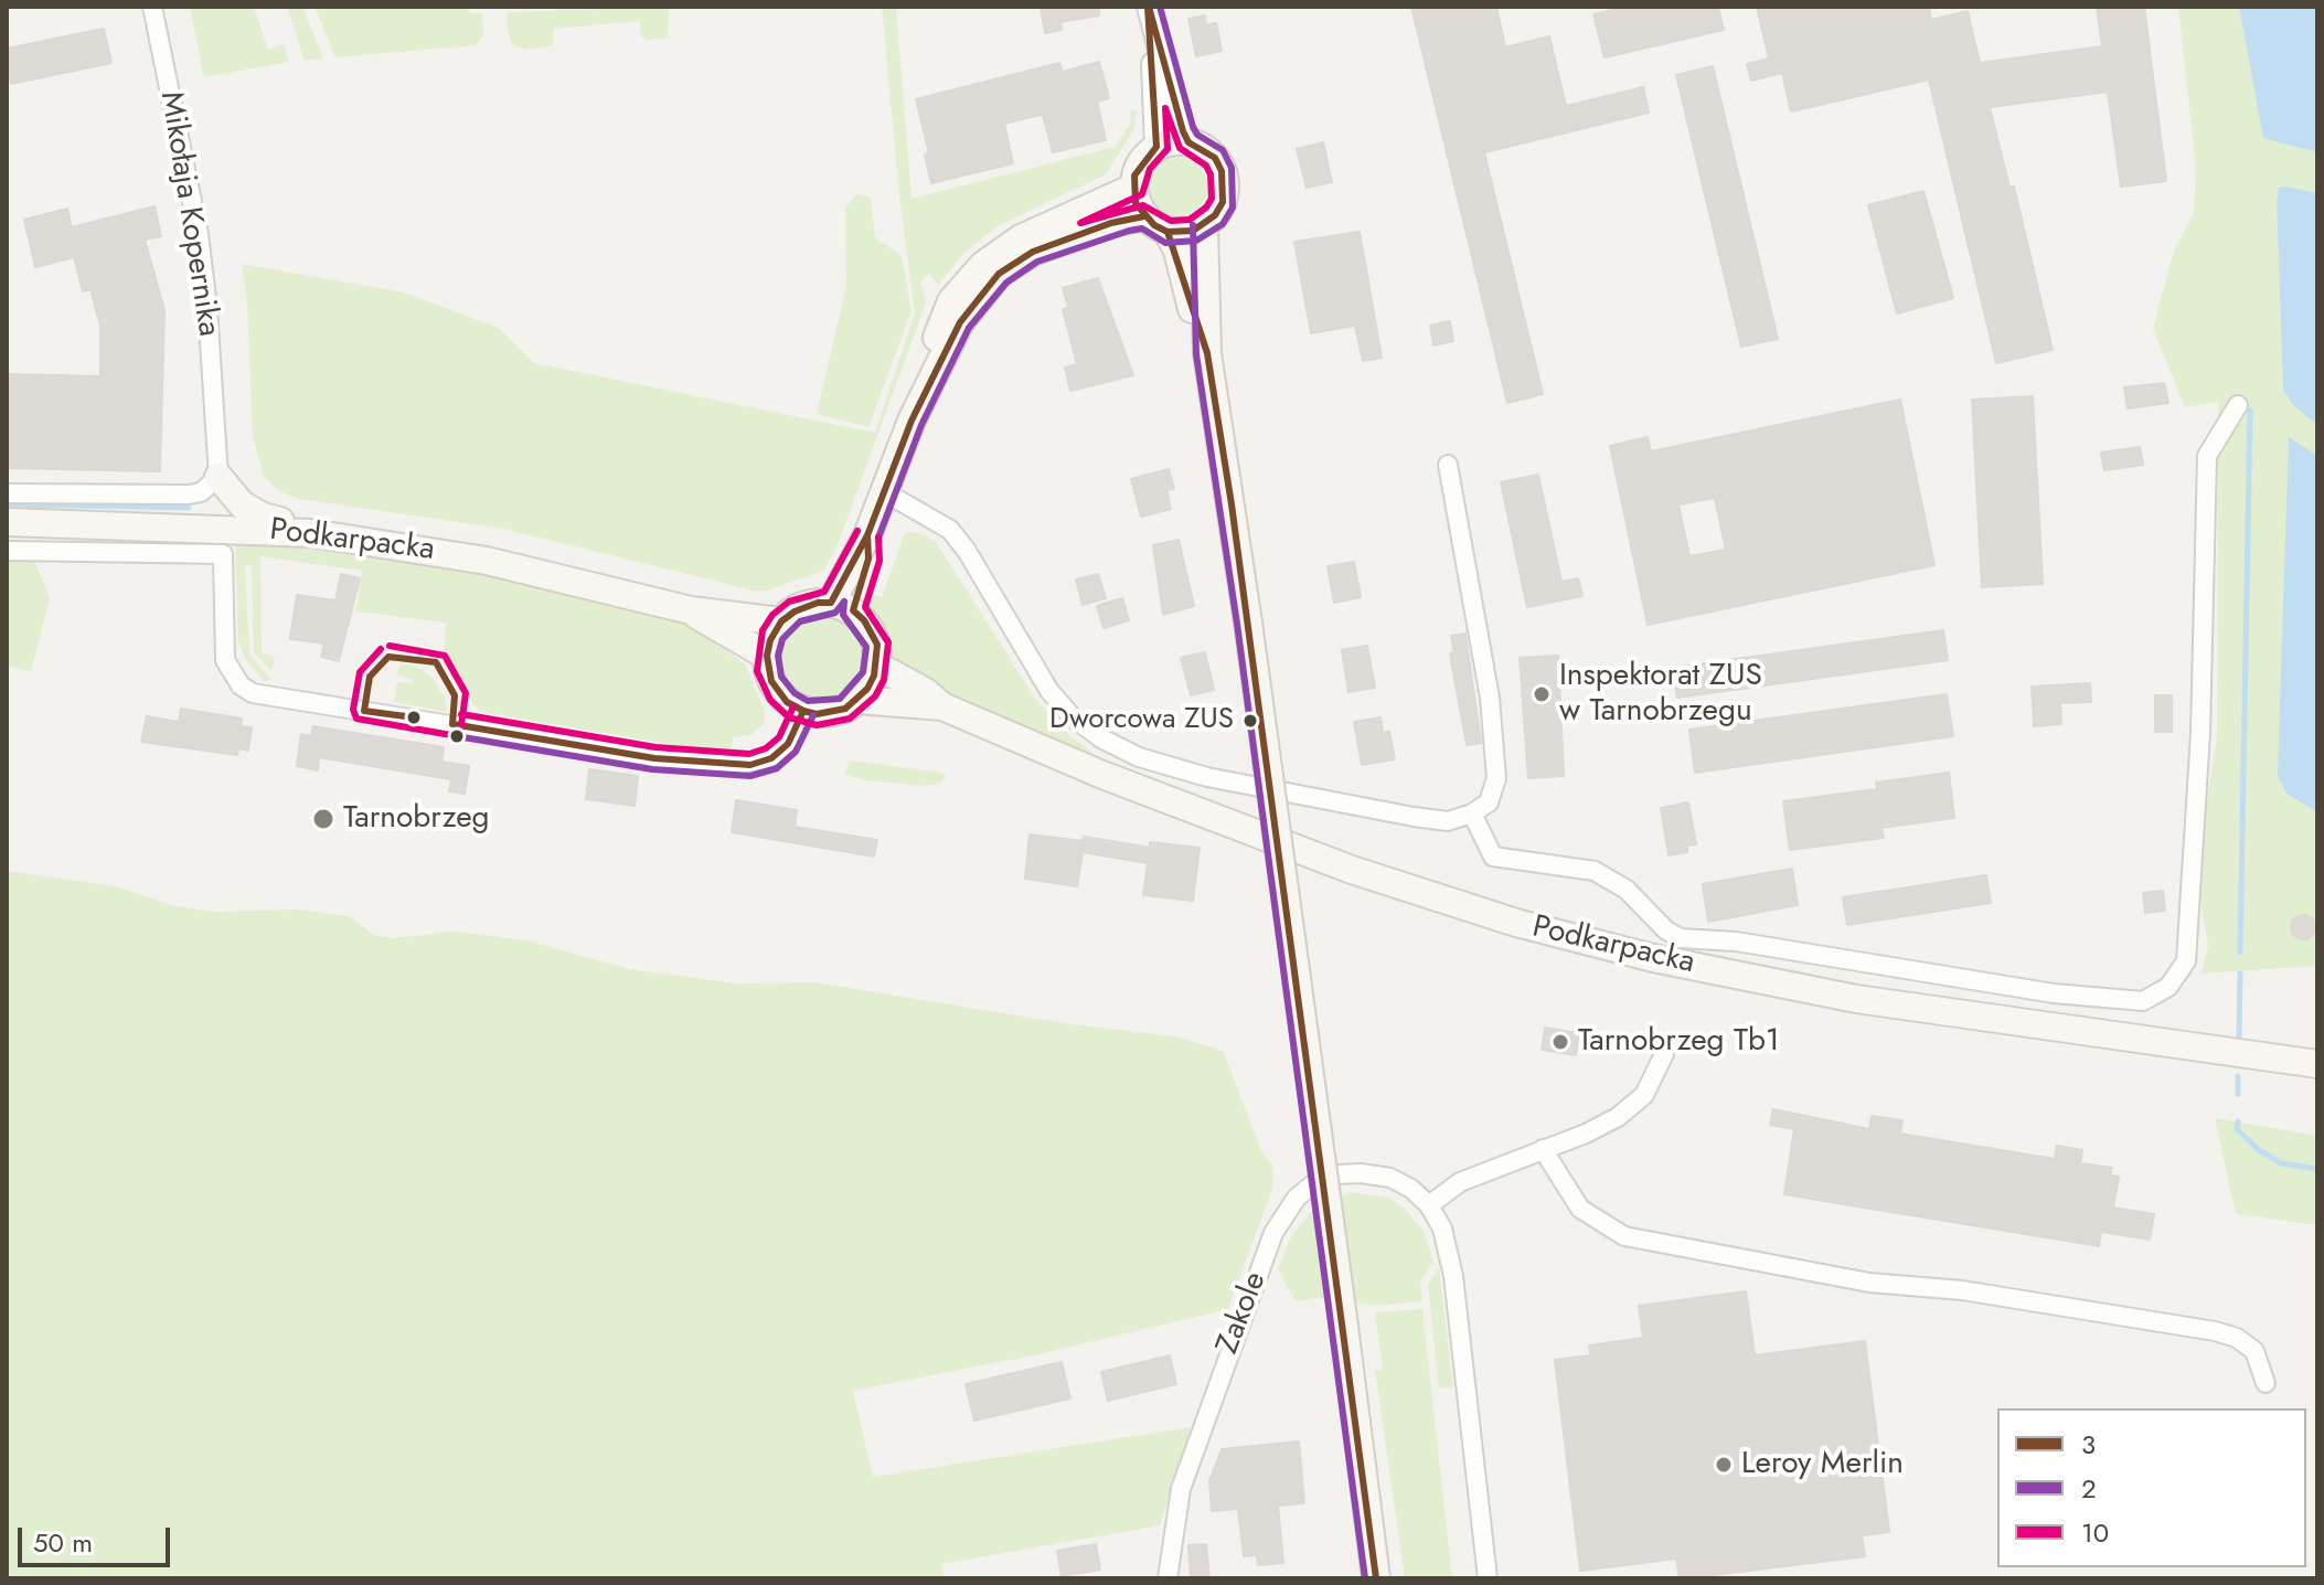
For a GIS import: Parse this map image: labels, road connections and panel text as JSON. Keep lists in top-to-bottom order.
{
  "streets": {
    "main road": ["Podkarpacka"],
    "street": ["Mikołaja Kopernika", "Zakole"]
  },
  "places": [
    "Inspektorat ZUS w Tarnobrzegu",
    "Dworcowa ZUS",
    "Tarnobrzeg",
    "Tarnobrzeg Tb1",
    "Leroy Merlin"
  ],
  "lines": ["transit line 3", "transit line 2", "transit line 10"],
  "legend": ["3", "2", "10"],
  "scale_bar": "50 m"
}
